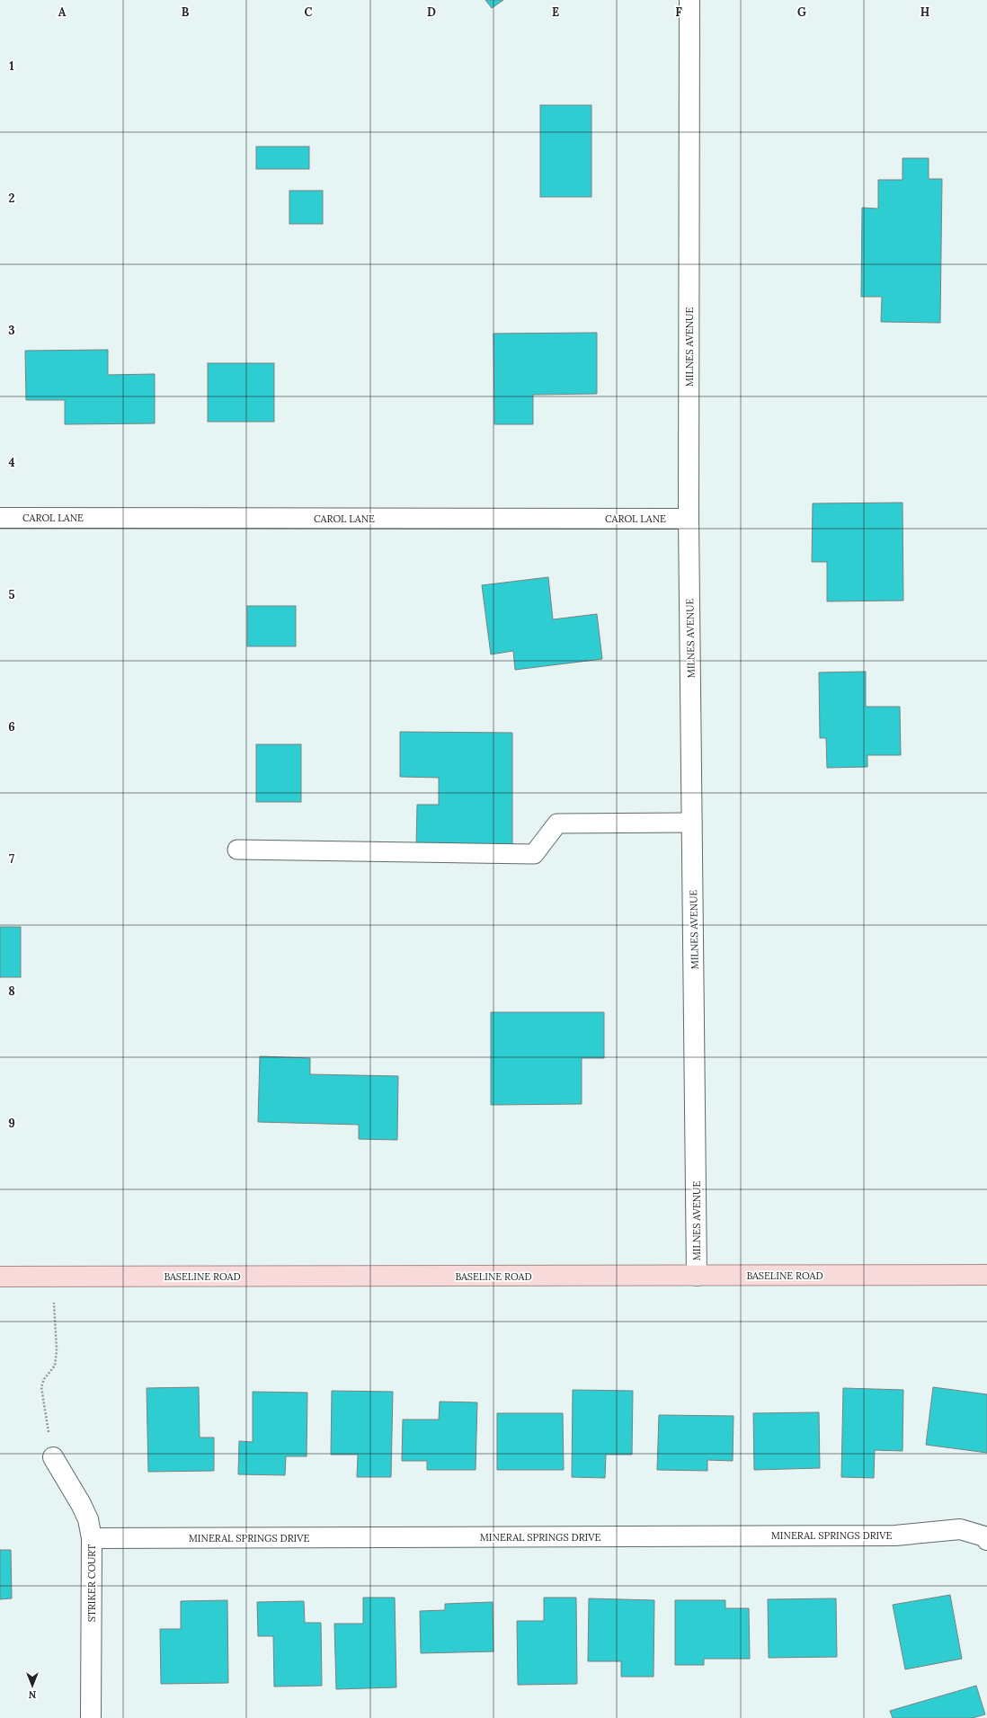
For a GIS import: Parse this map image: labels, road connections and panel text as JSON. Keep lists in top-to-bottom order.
{
  "streets": {
    "main road": ["BASELINE ROAD"],
    "street": [
      "MILNES AVENUE",
      "CAROL LANE",
      "MINERAL SPRINGS DRIVE",
      "STRIKER COURT"
    ]
  },
  "crossings": [
    ["MILNES AVENUE", "CAROL LANE"],
    ["MILNES AVENUE", "BASELINE ROAD"],
    ["MINERAL SPRINGS DRIVE", "STRIKER COURT"]
  ],
  "north": "bottom",
  "grid": {
    "columns": [
      "A",
      "B",
      "C",
      "D",
      "E",
      "F",
      "G",
      "H"
    ],
    "rows": [
      "1",
      "2",
      "3",
      "4",
      "5",
      "6",
      "7",
      "8",
      "9"
    ]
  }
}
